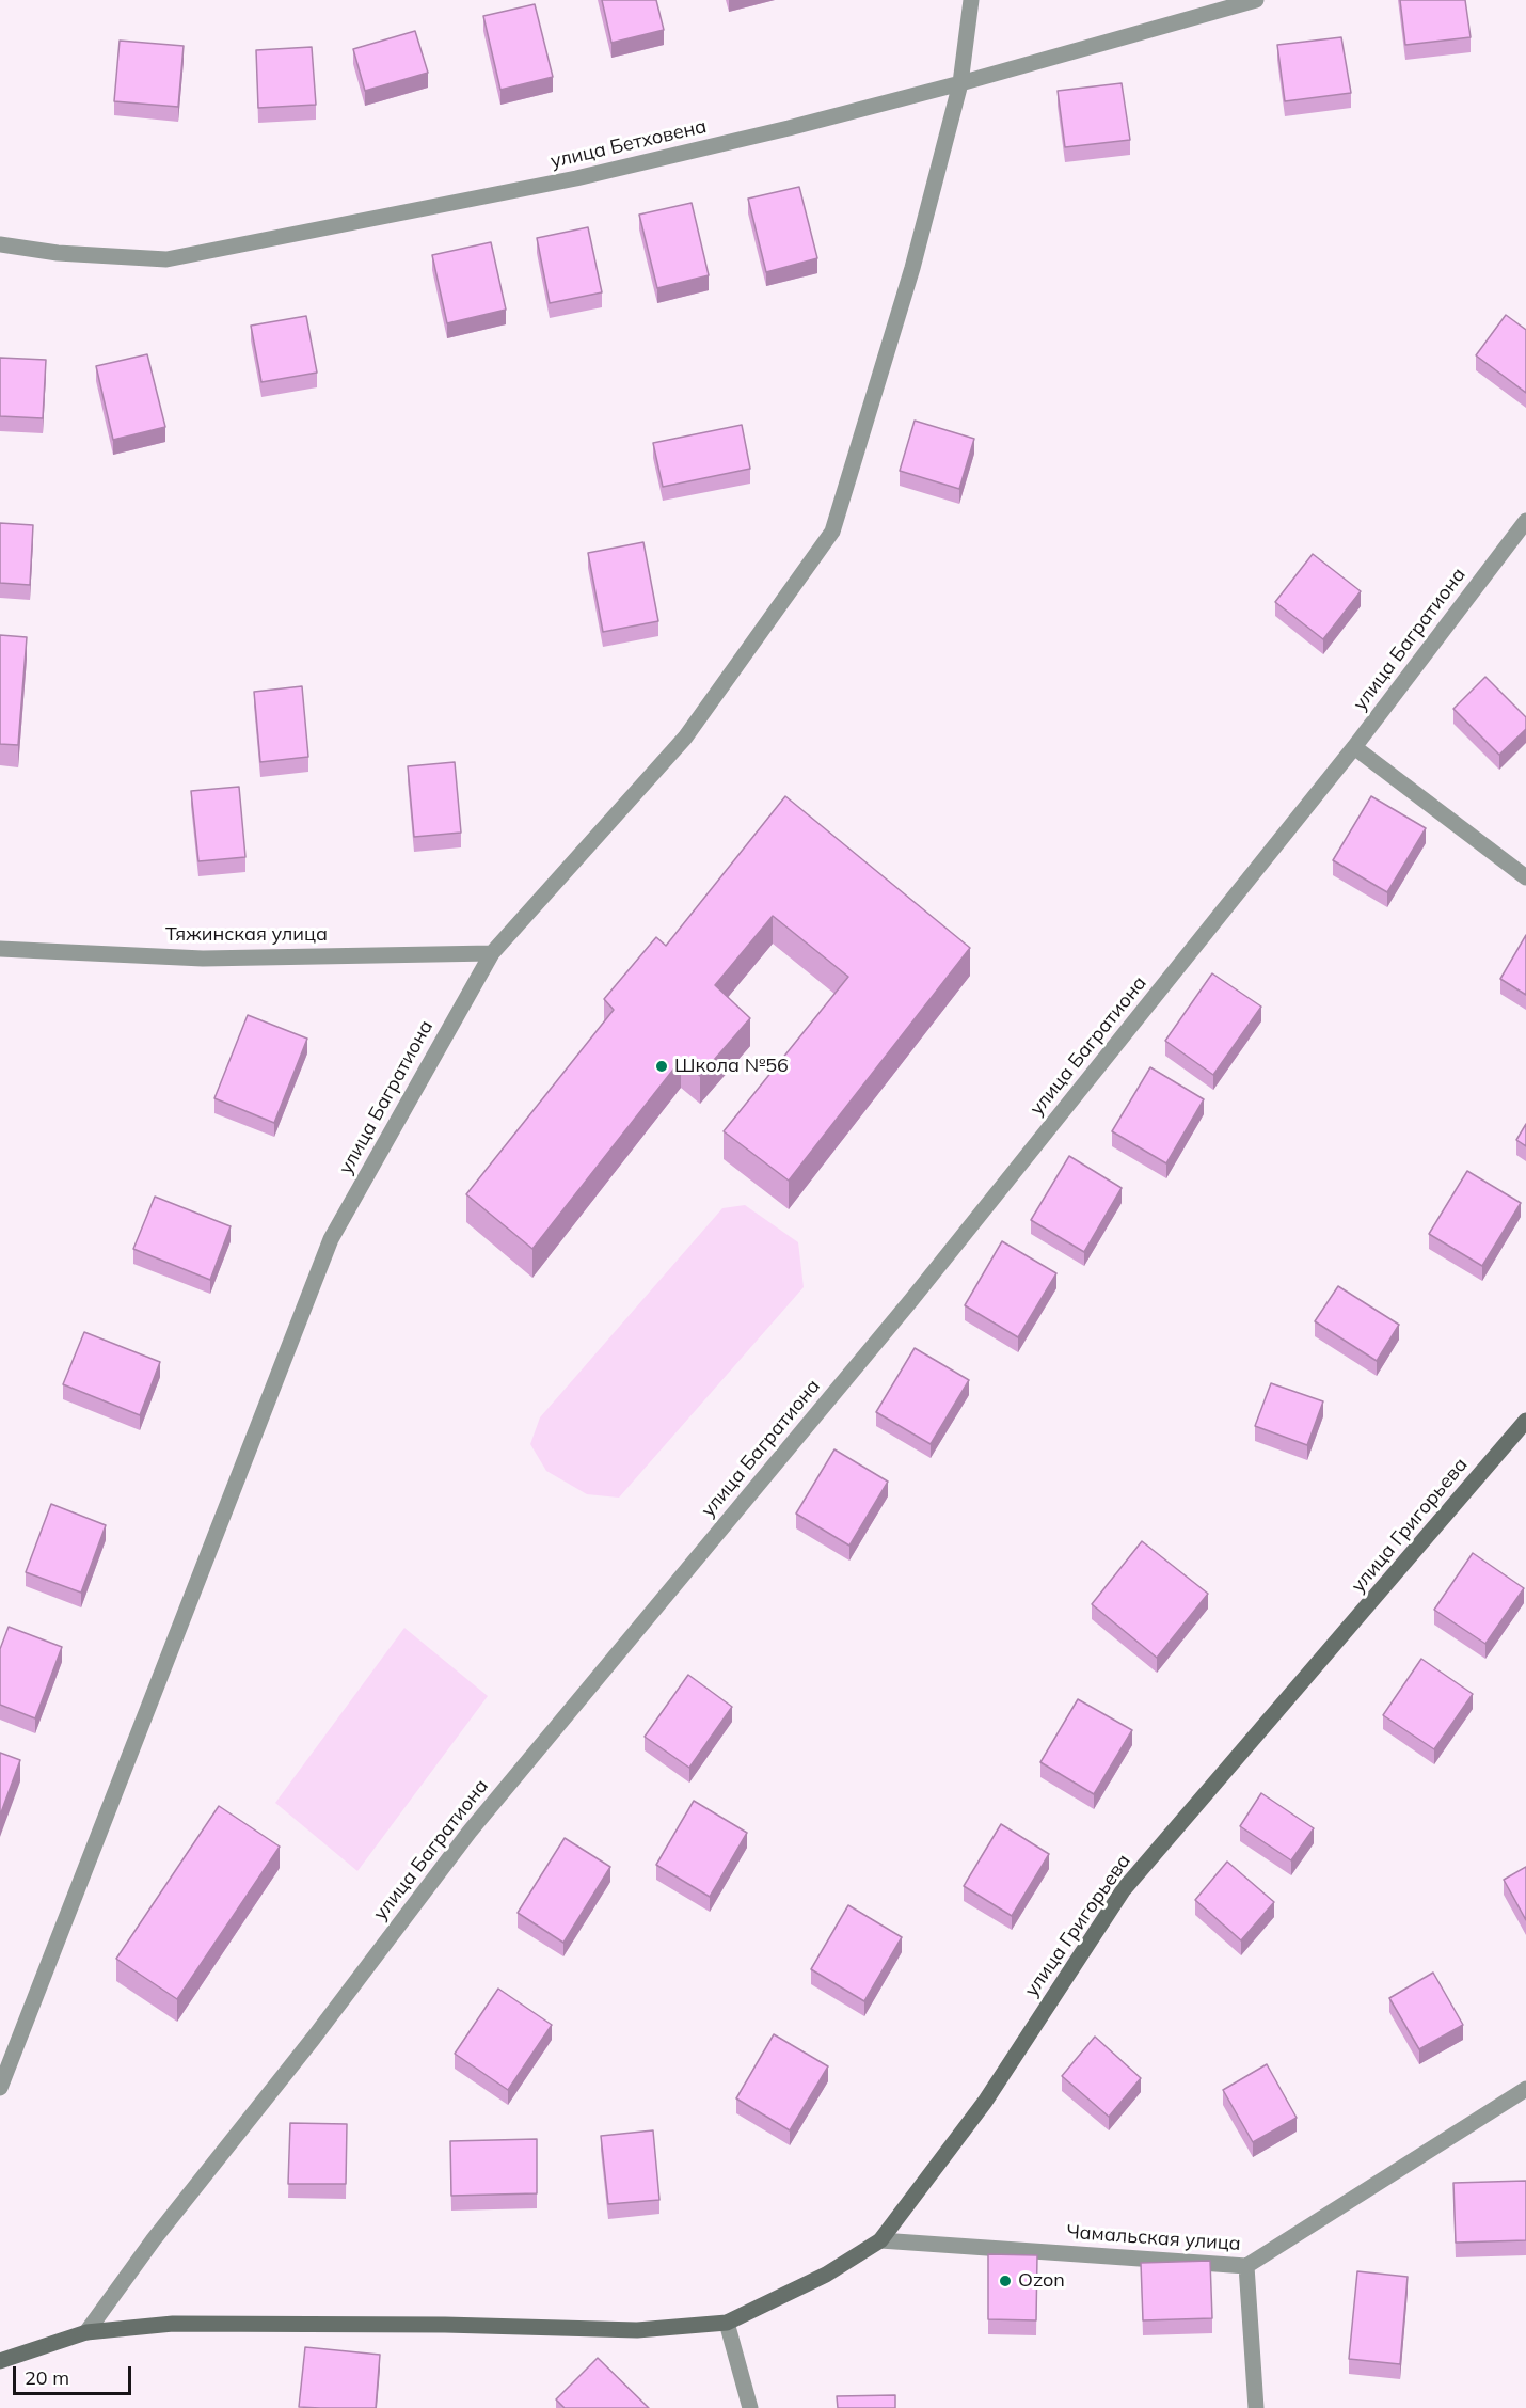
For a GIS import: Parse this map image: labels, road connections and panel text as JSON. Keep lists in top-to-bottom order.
{
  "streets": {
    "main road": ["улица Григорьева"],
    "street": [
      "улица Бетховена",
      "улица Багратиона",
      "Тяжинская улица",
      "Чамальская улица"
    ]
  },
  "crossings": [
    ["улица Бетховена", "улица Багратиона"],
    ["улица Багратиона", "Тяжинская улица"],
    ["улица Григорьева", "Чамальская улица"]
  ],
  "places": ["Школа №56", "Ozon"],
  "scale_bar": "20 m"
}
